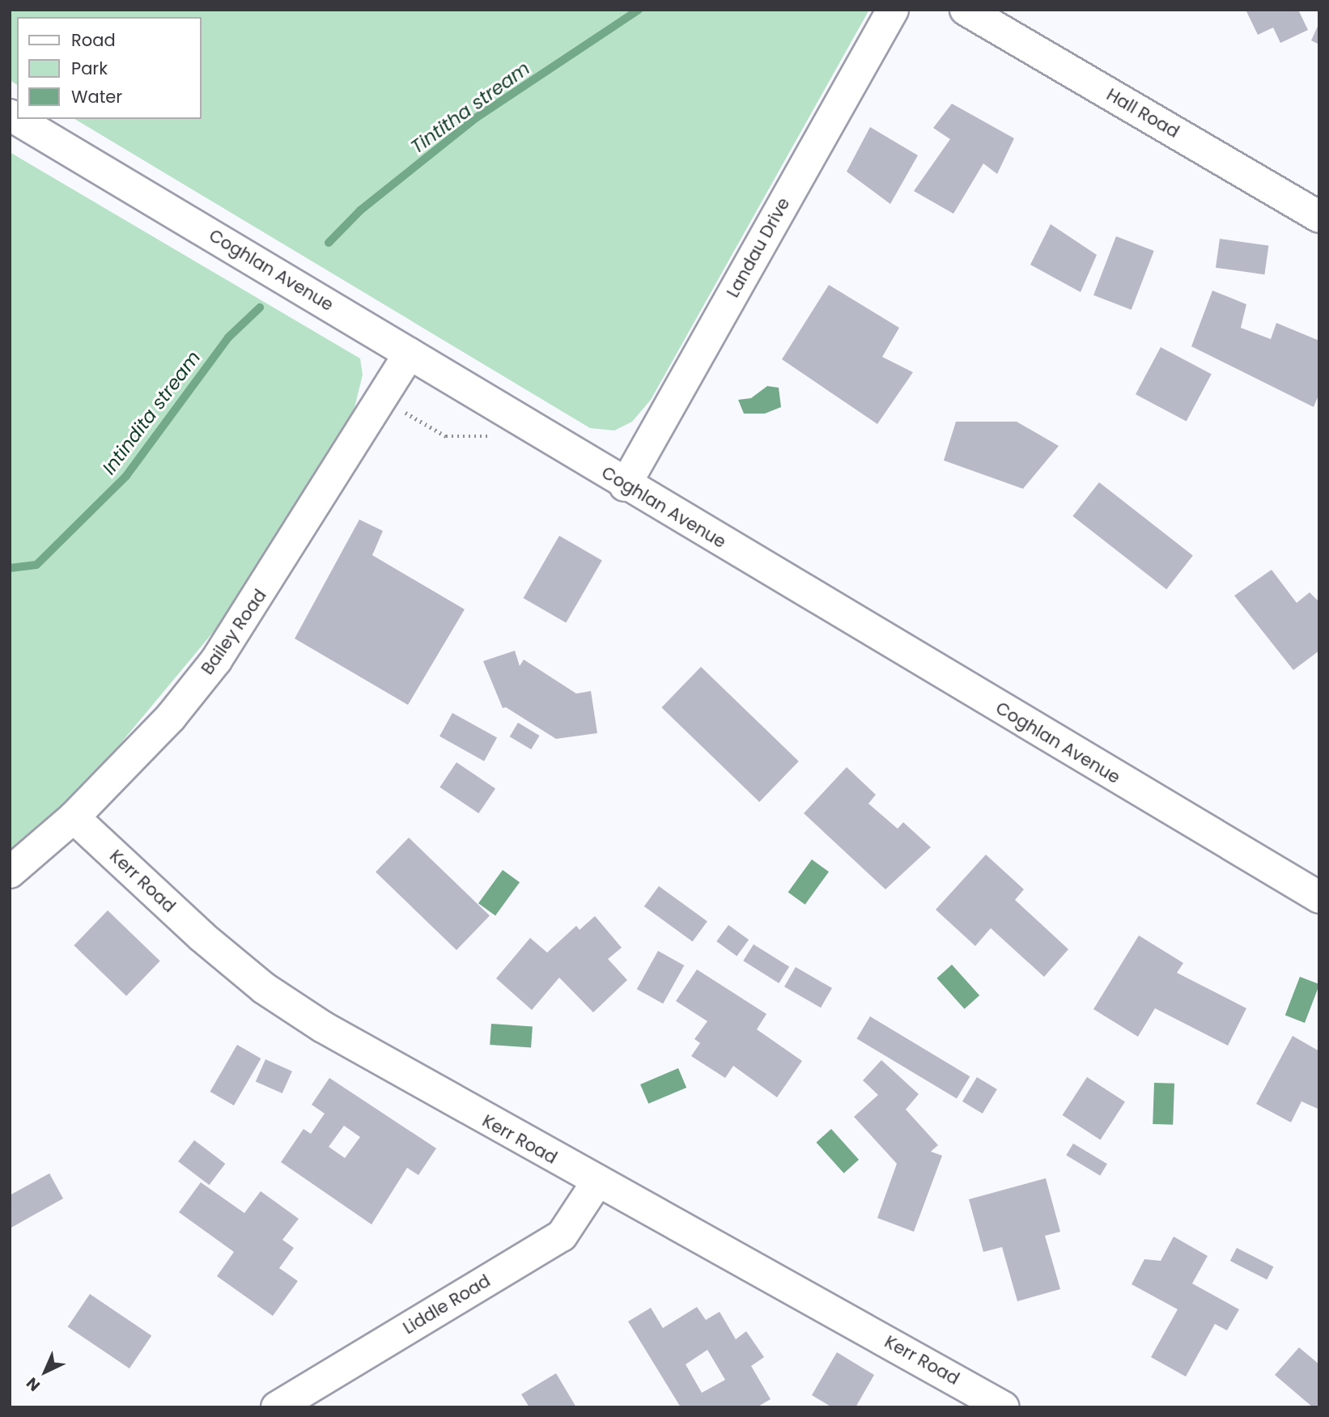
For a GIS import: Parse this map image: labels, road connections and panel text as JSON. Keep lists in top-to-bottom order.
{
  "streets": {
    "street": [
      "Hall Road",
      "Landau Drive",
      "Coghlan Avenue",
      "Bailey Road",
      "Kerr Road",
      "Liddle Road"
    ]
  },
  "crossings": [
    ["Landau Drive", "Coghlan Avenue"],
    ["Coghlan Avenue", "Bailey Road"],
    ["Bailey Road", "Kerr Road"],
    ["Kerr Road", "Liddle Road"]
  ],
  "water": ["Tintitha stream", "Intindita stream"],
  "legend": ["Road", "Park", "Water"],
  "north": "bottom left"
}
